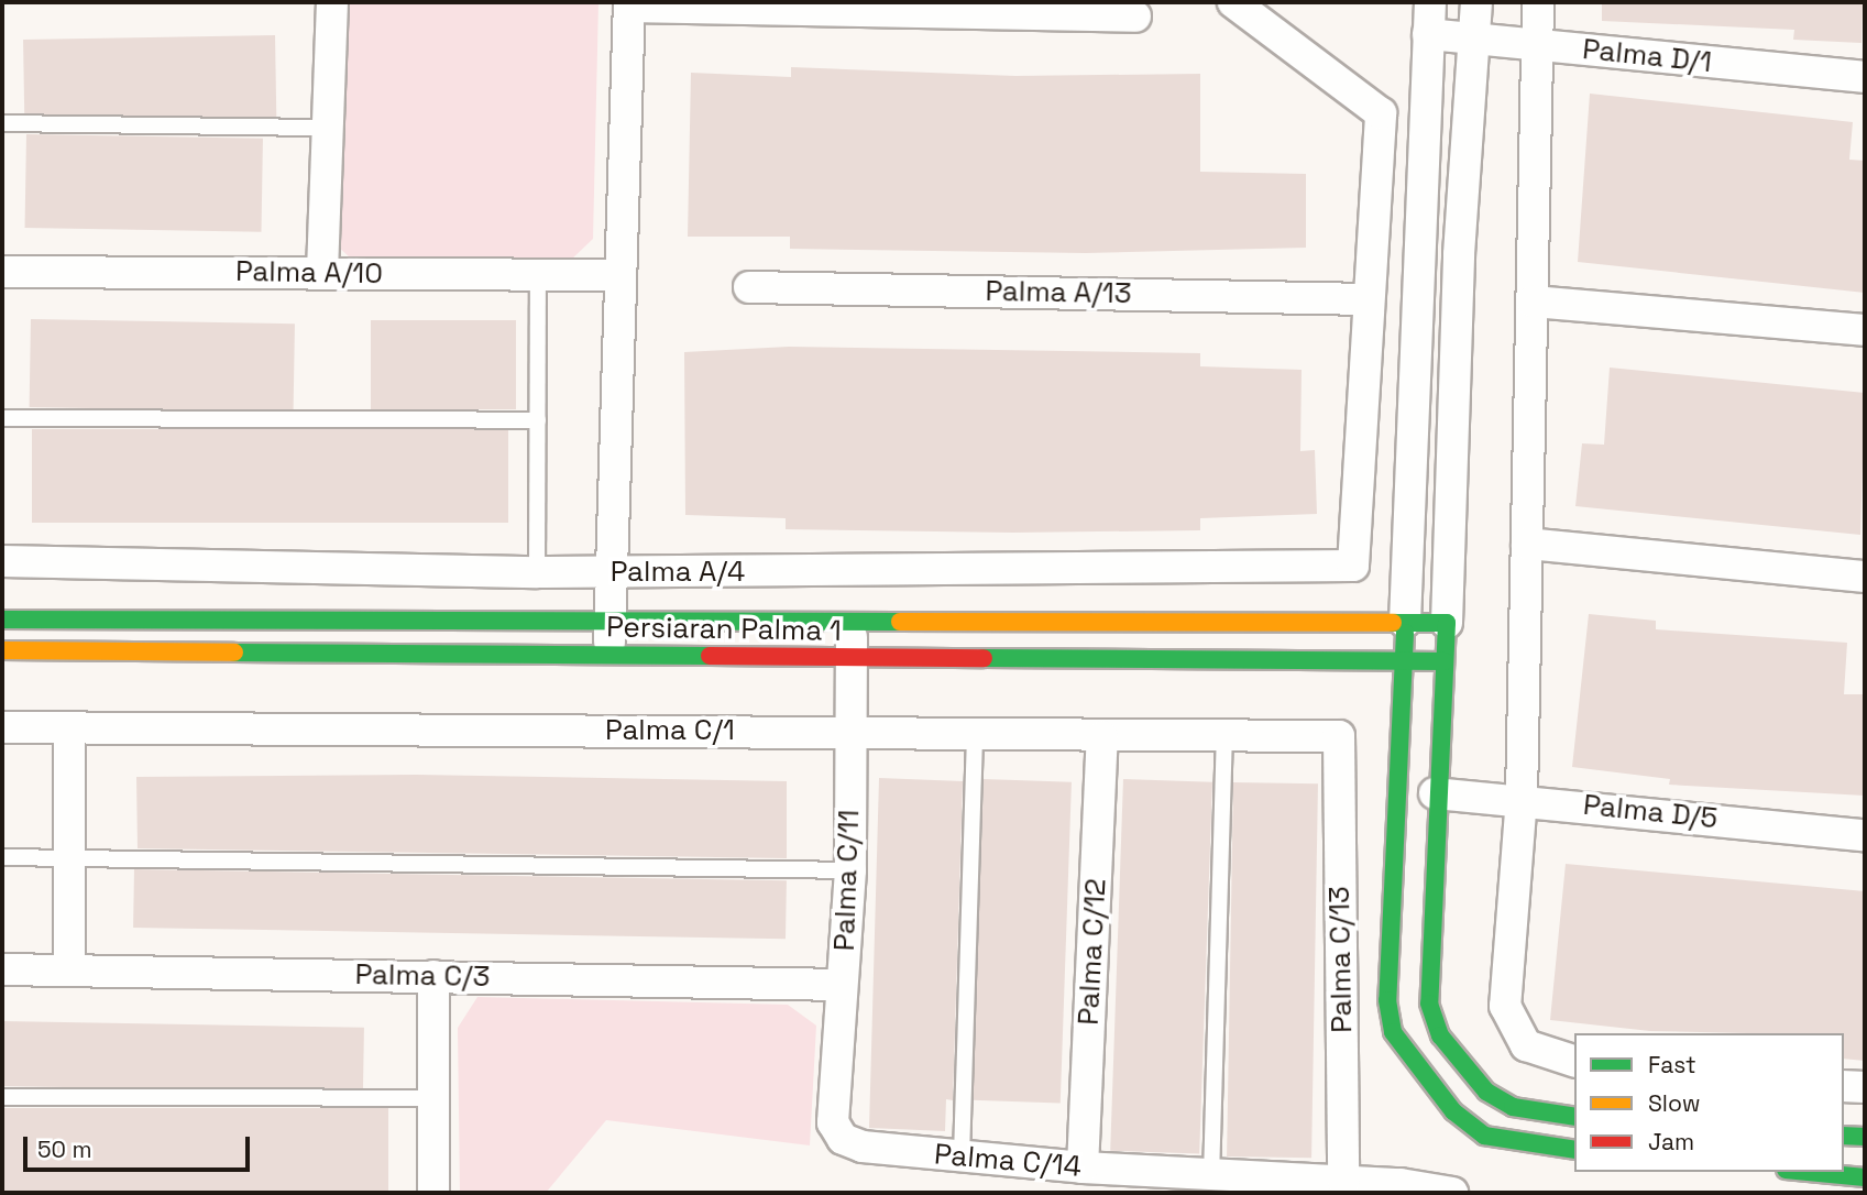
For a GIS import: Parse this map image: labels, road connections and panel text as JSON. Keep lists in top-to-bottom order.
{
  "streets": {
    "street": [
      "Palma D/1",
      "Palma A/10",
      "Palma A/13",
      "Palma A/4",
      "Persiaran Palma 1",
      "Palma C/1",
      "Palma D/5",
      "Palma C/11",
      "Palma C/12",
      "Palma C/13",
      "Palma C/3",
      "Palma C/14"
    ]
  },
  "crossings": [
    ["Palma A/13", "Palma A/4"],
    ["Persiaran Palma 1", "Palma C/11"],
    ["Palma C/1", "Palma C/11"],
    ["Palma C/1", "Palma C/12"],
    ["Palma C/1", "Palma C/13"],
    ["Palma C/11", "Palma C/3"],
    ["Palma C/11", "Palma C/14"],
    ["Palma C/12", "Palma C/14"],
    ["Palma C/13", "Palma C/14"]
  ],
  "legend": ["Fast", "Slow", "Jam"],
  "scale_bar": "50 m"
}
